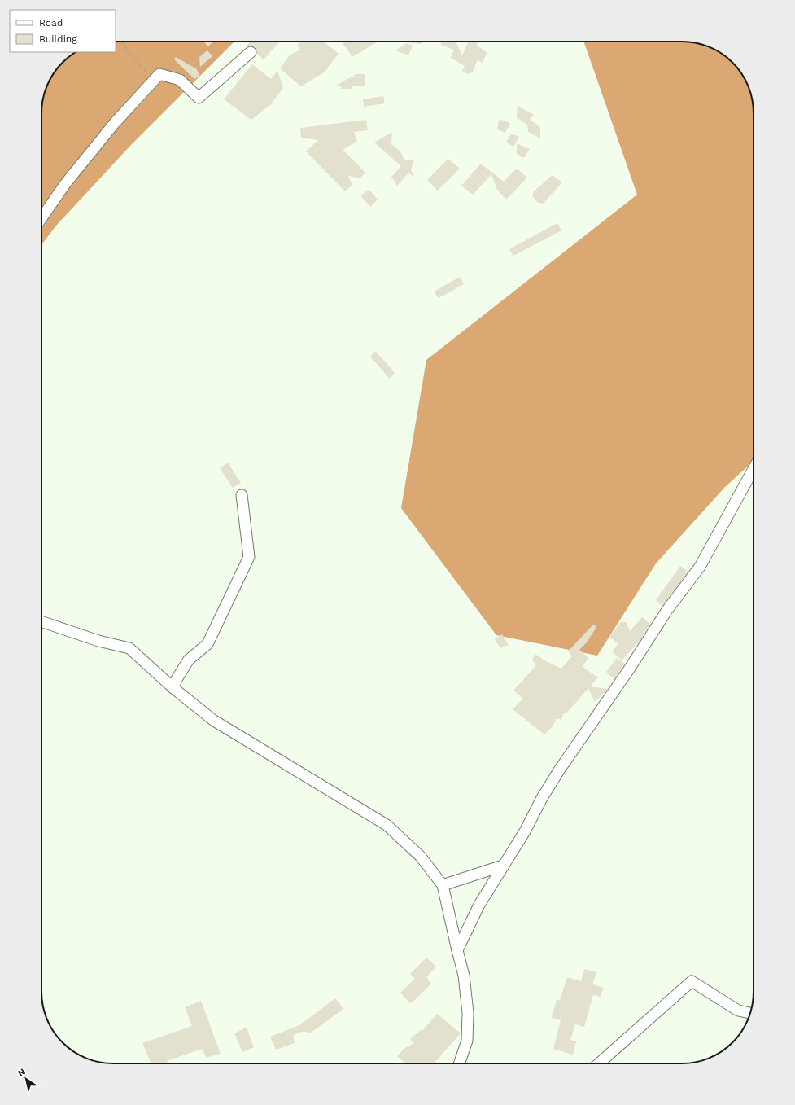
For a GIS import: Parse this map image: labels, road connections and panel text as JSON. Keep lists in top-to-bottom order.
{
  "legend": ["Road", "Building"],
  "north": "top left"
}
